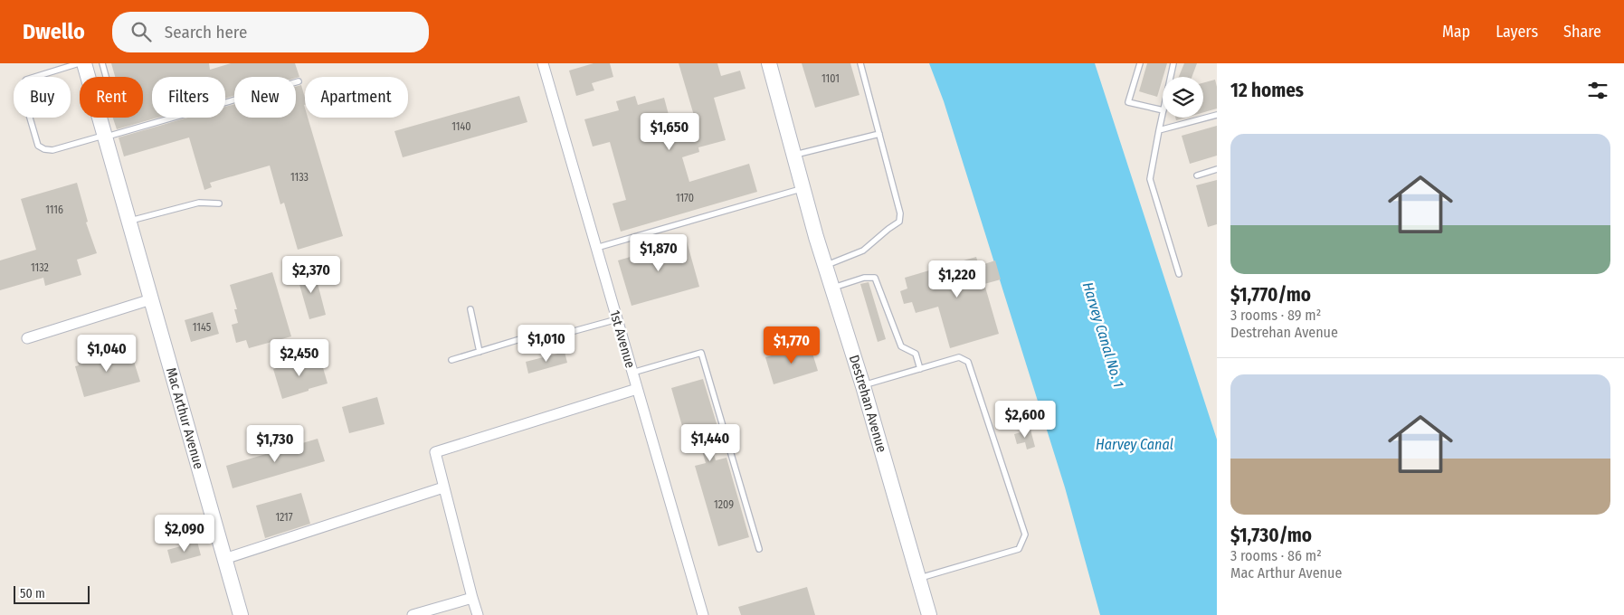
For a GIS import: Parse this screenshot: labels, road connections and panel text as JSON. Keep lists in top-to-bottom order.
{
  "streets": {
    "main road": ["Destrehan Avenue", "Mac Arthur Avenue"],
    "street": ["1st Avenue"]
  },
  "water": ["Harvey Canal No. 1", "Harvey Canal"],
  "house_numbers": [
    "1101",
    "1140",
    "1133",
    "1170",
    "1116",
    "1132",
    "1145",
    "1209",
    "1217"
  ],
  "scale_bar": "50 m",
  "page": {
    "header": "Dwello",
    "search": "Search here",
    "nav": ["Map", "Layers", "Share"],
    "heading": "12 homes",
    "chip": [
      "Buy",
      "Rent",
      "Filters",
      "New",
      "Apartment"
    ],
    "price": [
      "$1,650",
      "$1,870",
      "$2,370",
      "$1,220",
      "$1,010",
      "$1,770",
      "$1,040",
      "$2,450",
      "$2,600",
      "$1,440",
      "$1,730",
      "$2,090"
    ],
    "list": [
      {
        "name": "$1,770/mo",
        "note": "3 rooms · 89 m² · Destrehan Avenue"
      },
      {
        "name": "$1,730/mo",
        "note": "3 rooms · 86 m² · Mac Arthur Avenue"
      }
    ],
    "scale": "50 m"
  }
}
